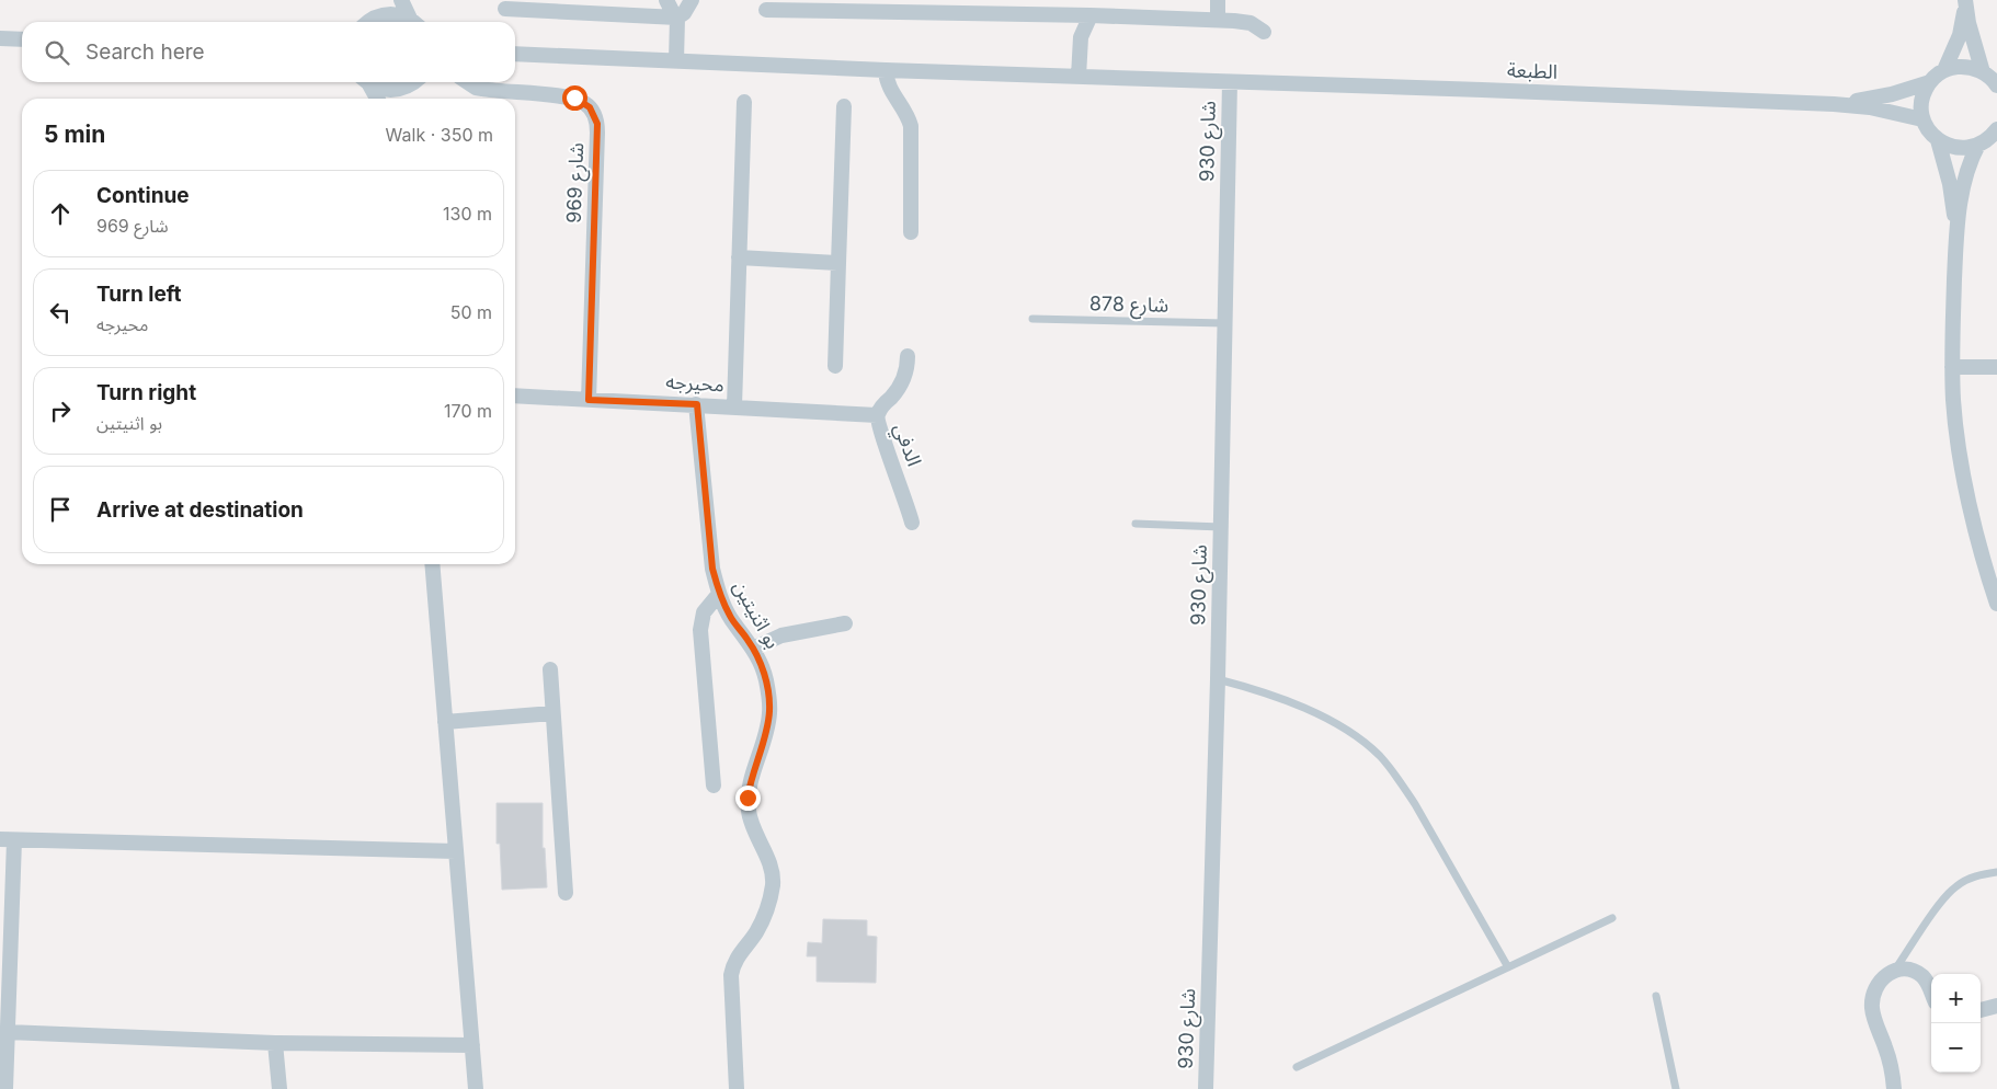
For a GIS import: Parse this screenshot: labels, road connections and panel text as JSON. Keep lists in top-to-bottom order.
{
  "streets": {
    "street": [
      "الطبعة",
      "شارع 930",
      "شارع 969",
      "محيرجه",
      "الدفي",
      "بو اثنيتين"
    ],
    "lane": ["شارع 878"]
  },
  "crossings": [
    ["الطبعة", "شارع 930"],
    ["شارع 930", "شارع 878"],
    ["شارع 969", "محيرجه"],
    ["محيرجه", "الدفي"],
    ["محيرجه", "بو اثنيتين"]
  ],
  "page": {
    "search": "Search here",
    "heading": ["5 min", "Walk · 350 m"],
    "list": [
      ["Continue", "شارع 969", "130 m"],
      ["Turn left", "محيرجه", "50 m"],
      ["Turn right", "بو اثنيتين", "170 m"],
      "Arrive at destination"
    ],
    "map_buttons": ["+", "−"]
  }
}
